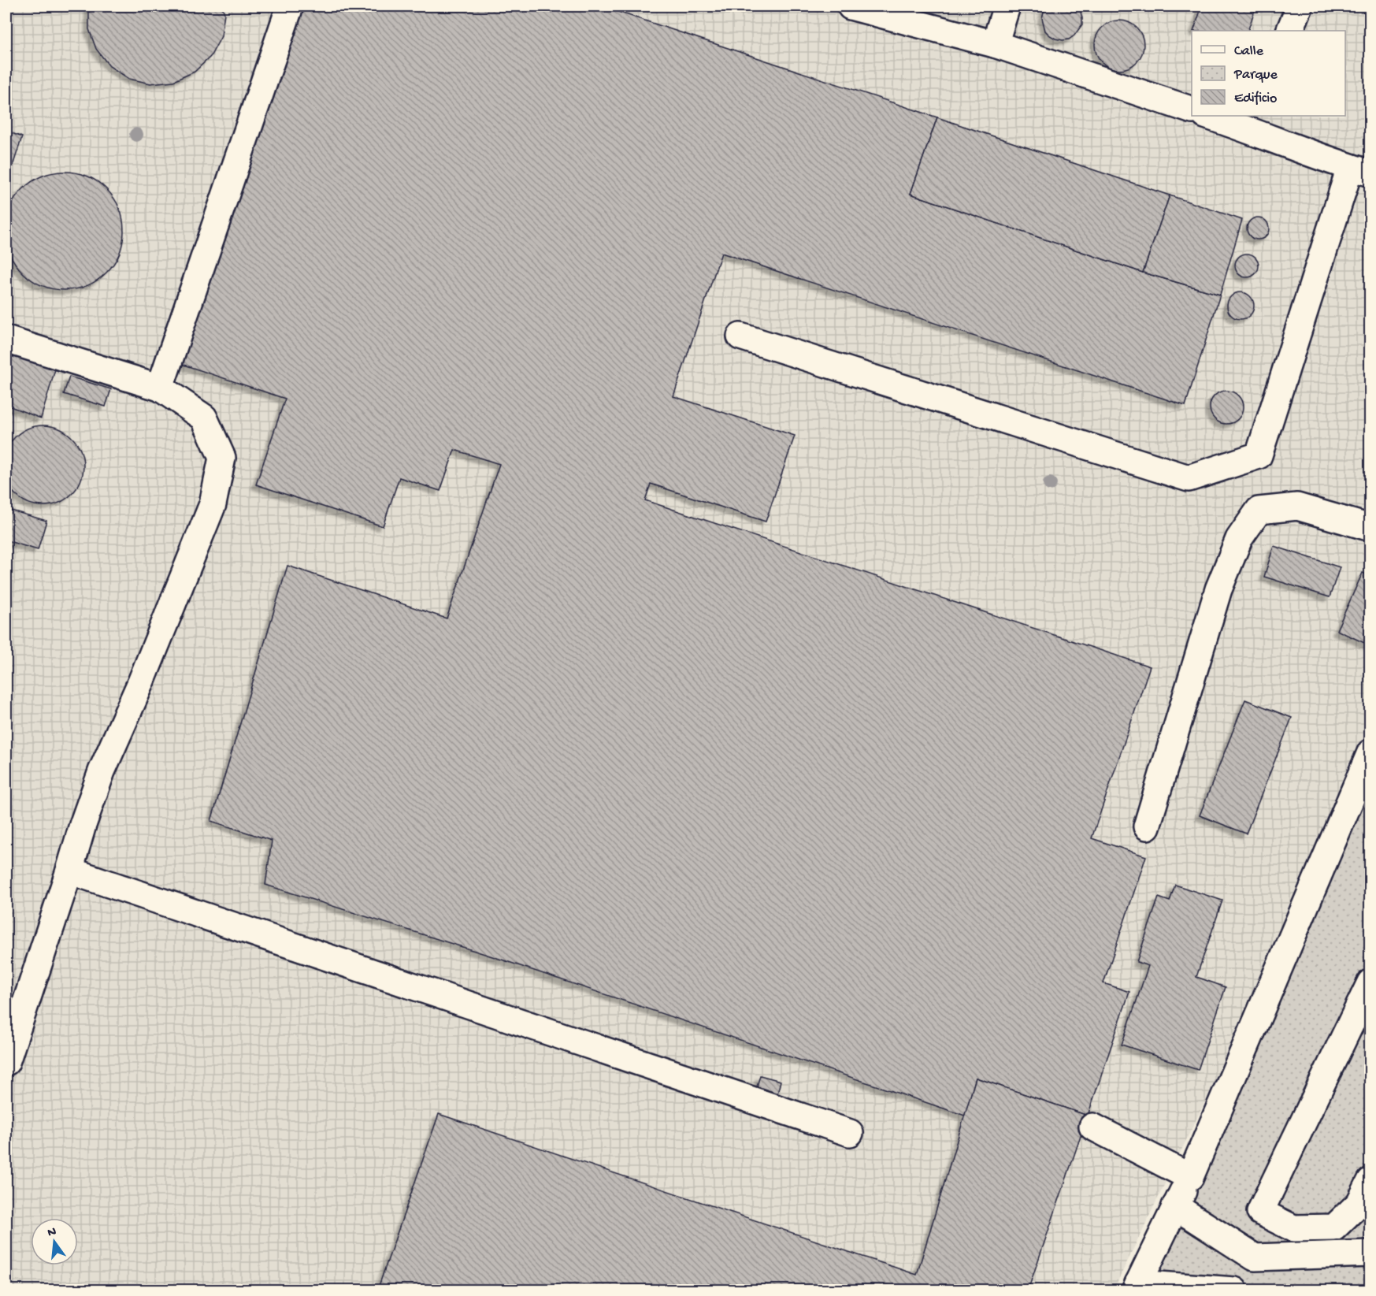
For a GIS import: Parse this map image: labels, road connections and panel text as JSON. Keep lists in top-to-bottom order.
{
  "legend": ["Calle", "Parque", "Edificio"],
  "north": "top"
}
